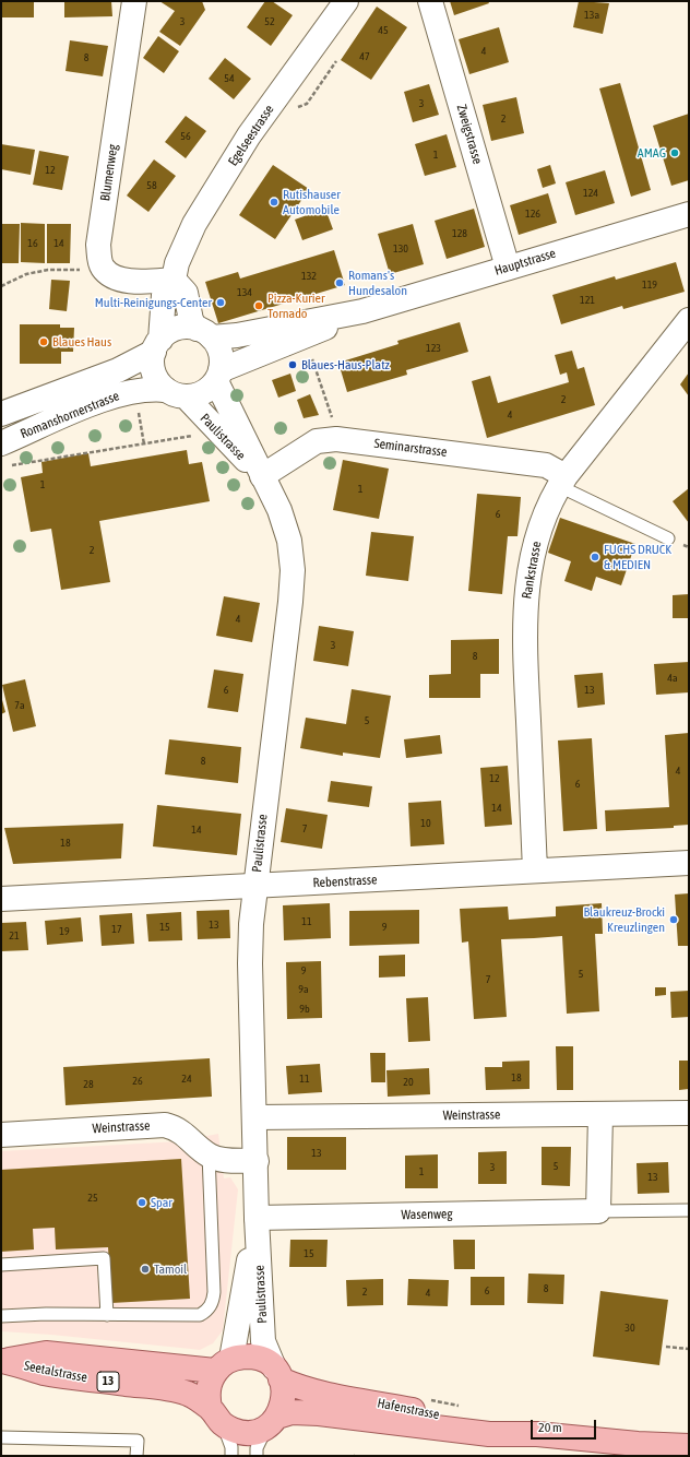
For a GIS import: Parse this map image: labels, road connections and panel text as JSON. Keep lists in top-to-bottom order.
{
  "streets": {
    "main road": ["Seetalstrasse", "13", "Hafenstrasse"],
    "street": [
      "Zweigstrasse",
      "Egelseestrasse",
      "Blumenweg",
      "Hauptstrasse",
      "Romanshornerstrasse",
      "Paulistrasse",
      "Seminarstrasse",
      "Rankstrasse",
      "Rebenstrasse",
      "Weinstrasse",
      "Wasenweg"
    ]
  },
  "crossings": [
    ["Zweigstrasse", "Hauptstrasse"],
    ["Egelseestrasse", "Hauptstrasse"],
    ["Egelseestrasse", "Romanshornerstrasse"],
    ["Egelseestrasse", "Paulistrasse"],
    ["Hauptstrasse", "Romanshornerstrasse"],
    ["Hauptstrasse", "Paulistrasse"],
    ["Romanshornerstrasse", "Paulistrasse"],
    ["Paulistrasse", "Seminarstrasse"],
    ["Paulistrasse", "Rebenstrasse"],
    ["Paulistrasse", "Weinstrasse"],
    ["Paulistrasse", "Wasenweg"],
    ["Paulistrasse", "Seetalstrasse"],
    ["Paulistrasse", "Hafenstrasse"],
    ["Seminarstrasse", "Rankstrasse"],
    ["Rankstrasse", "Rebenstrasse"],
    ["Seetalstrasse", "Hafenstrasse"]
  ],
  "places": [
    "AMAG",
    "Rutishauser Automobile",
    "Romans's Hundesalon",
    "Multi-Reinigungs-Center",
    "Pizza-Kurier Tornado",
    "Blaues Haus",
    "Blaues-Haus-Platz",
    "FUCHS DRUCK & MEDIEN",
    "Blaukreuz-Brocki Kreuzlingen",
    "Spar",
    "Tamoil"
  ],
  "house_numbers": [
    "13a",
    "3",
    "52",
    "45",
    "4",
    "47",
    "8",
    "54",
    "3",
    "2",
    "56",
    "1",
    "12",
    "58",
    "124",
    "126",
    "128",
    "16",
    "14",
    "130",
    "132",
    "119",
    "134",
    "121",
    "123",
    "2",
    "4",
    "1",
    "1",
    "6",
    "2",
    "4",
    "3",
    "8",
    "4a",
    "6",
    "13",
    "7a",
    "5",
    "8",
    "4",
    "12",
    "6",
    "14",
    "10",
    "7",
    "14",
    "18",
    "11",
    "13",
    "15",
    "9",
    "17",
    "19",
    "21",
    "9",
    "5",
    "7",
    "9a",
    "9b",
    "18",
    "24",
    "11",
    "26",
    "20",
    "28",
    "13",
    "5",
    "3",
    "1",
    "13",
    "25",
    "15",
    "8",
    "6",
    "2",
    "4",
    "30"
  ],
  "scale_bar": "20 m"
}
